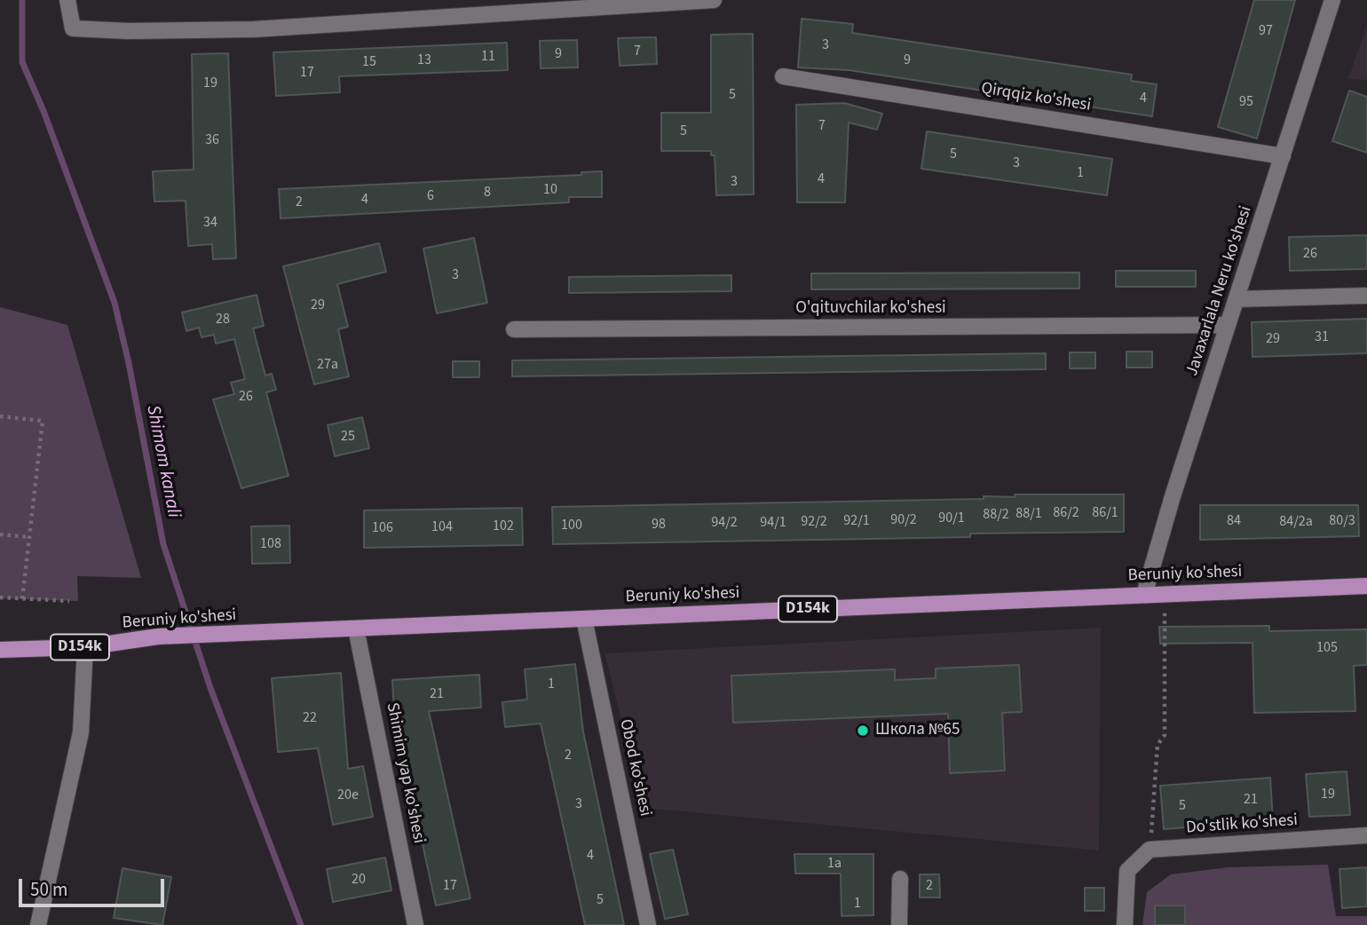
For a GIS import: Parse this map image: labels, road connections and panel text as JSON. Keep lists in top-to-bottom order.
{
  "streets": {
    "main road": ["Beruniy ko'shesi", "D154k"],
    "street": [
      "Qirqqiz ko'shesi",
      "Javaxarlala Neru ko'shesi",
      "O'qituvchilar ko'shesi",
      "Obod ko'shesi",
      "Shimim yap ko'shesi",
      "Do'stlik ko'shesi"
    ]
  },
  "crossings": [
    ["Qirqqiz ko'shesi", "Javaxarlala Neru ko'shesi"],
    ["Javaxarlala Neru ko'shesi", "O'qituvchilar ko'shesi"],
    ["Javaxarlala Neru ko'shesi", "Beruniy ko'shesi"],
    ["Beruniy ko'shesi", "Obod ko'shesi"],
    ["Beruniy ko'shesi", "Shimim yap ko'shesi"]
  ],
  "water": ["Shimom kanali"],
  "places": ["Школа №65"],
  "house_numbers": [
    "97",
    "3",
    "7",
    "9",
    "11",
    "13",
    "9",
    "15",
    "17",
    "19",
    "5",
    "4",
    "95",
    "7",
    "5",
    "36",
    "5",
    "3",
    "1",
    "4",
    "3",
    "10",
    "8",
    "6",
    "4",
    "2",
    "34",
    "26",
    "3",
    "29",
    "28",
    "31",
    "29",
    "27a",
    "26",
    "25",
    "86/2",
    "86/1",
    "88/1",
    "88/2",
    "90/1",
    "90/2",
    "92/1",
    "84",
    "80/3",
    "92/2",
    "84/2a",
    "94/2",
    "94/1",
    "98",
    "100",
    "102",
    "104",
    "106",
    "108",
    "105",
    "1",
    "21",
    "22",
    "2",
    "19",
    "20e",
    "21",
    "3",
    "5",
    "4",
    "1a",
    "20",
    "17",
    "2",
    "5",
    "1"
  ],
  "scale_bar": "50 m"
}
